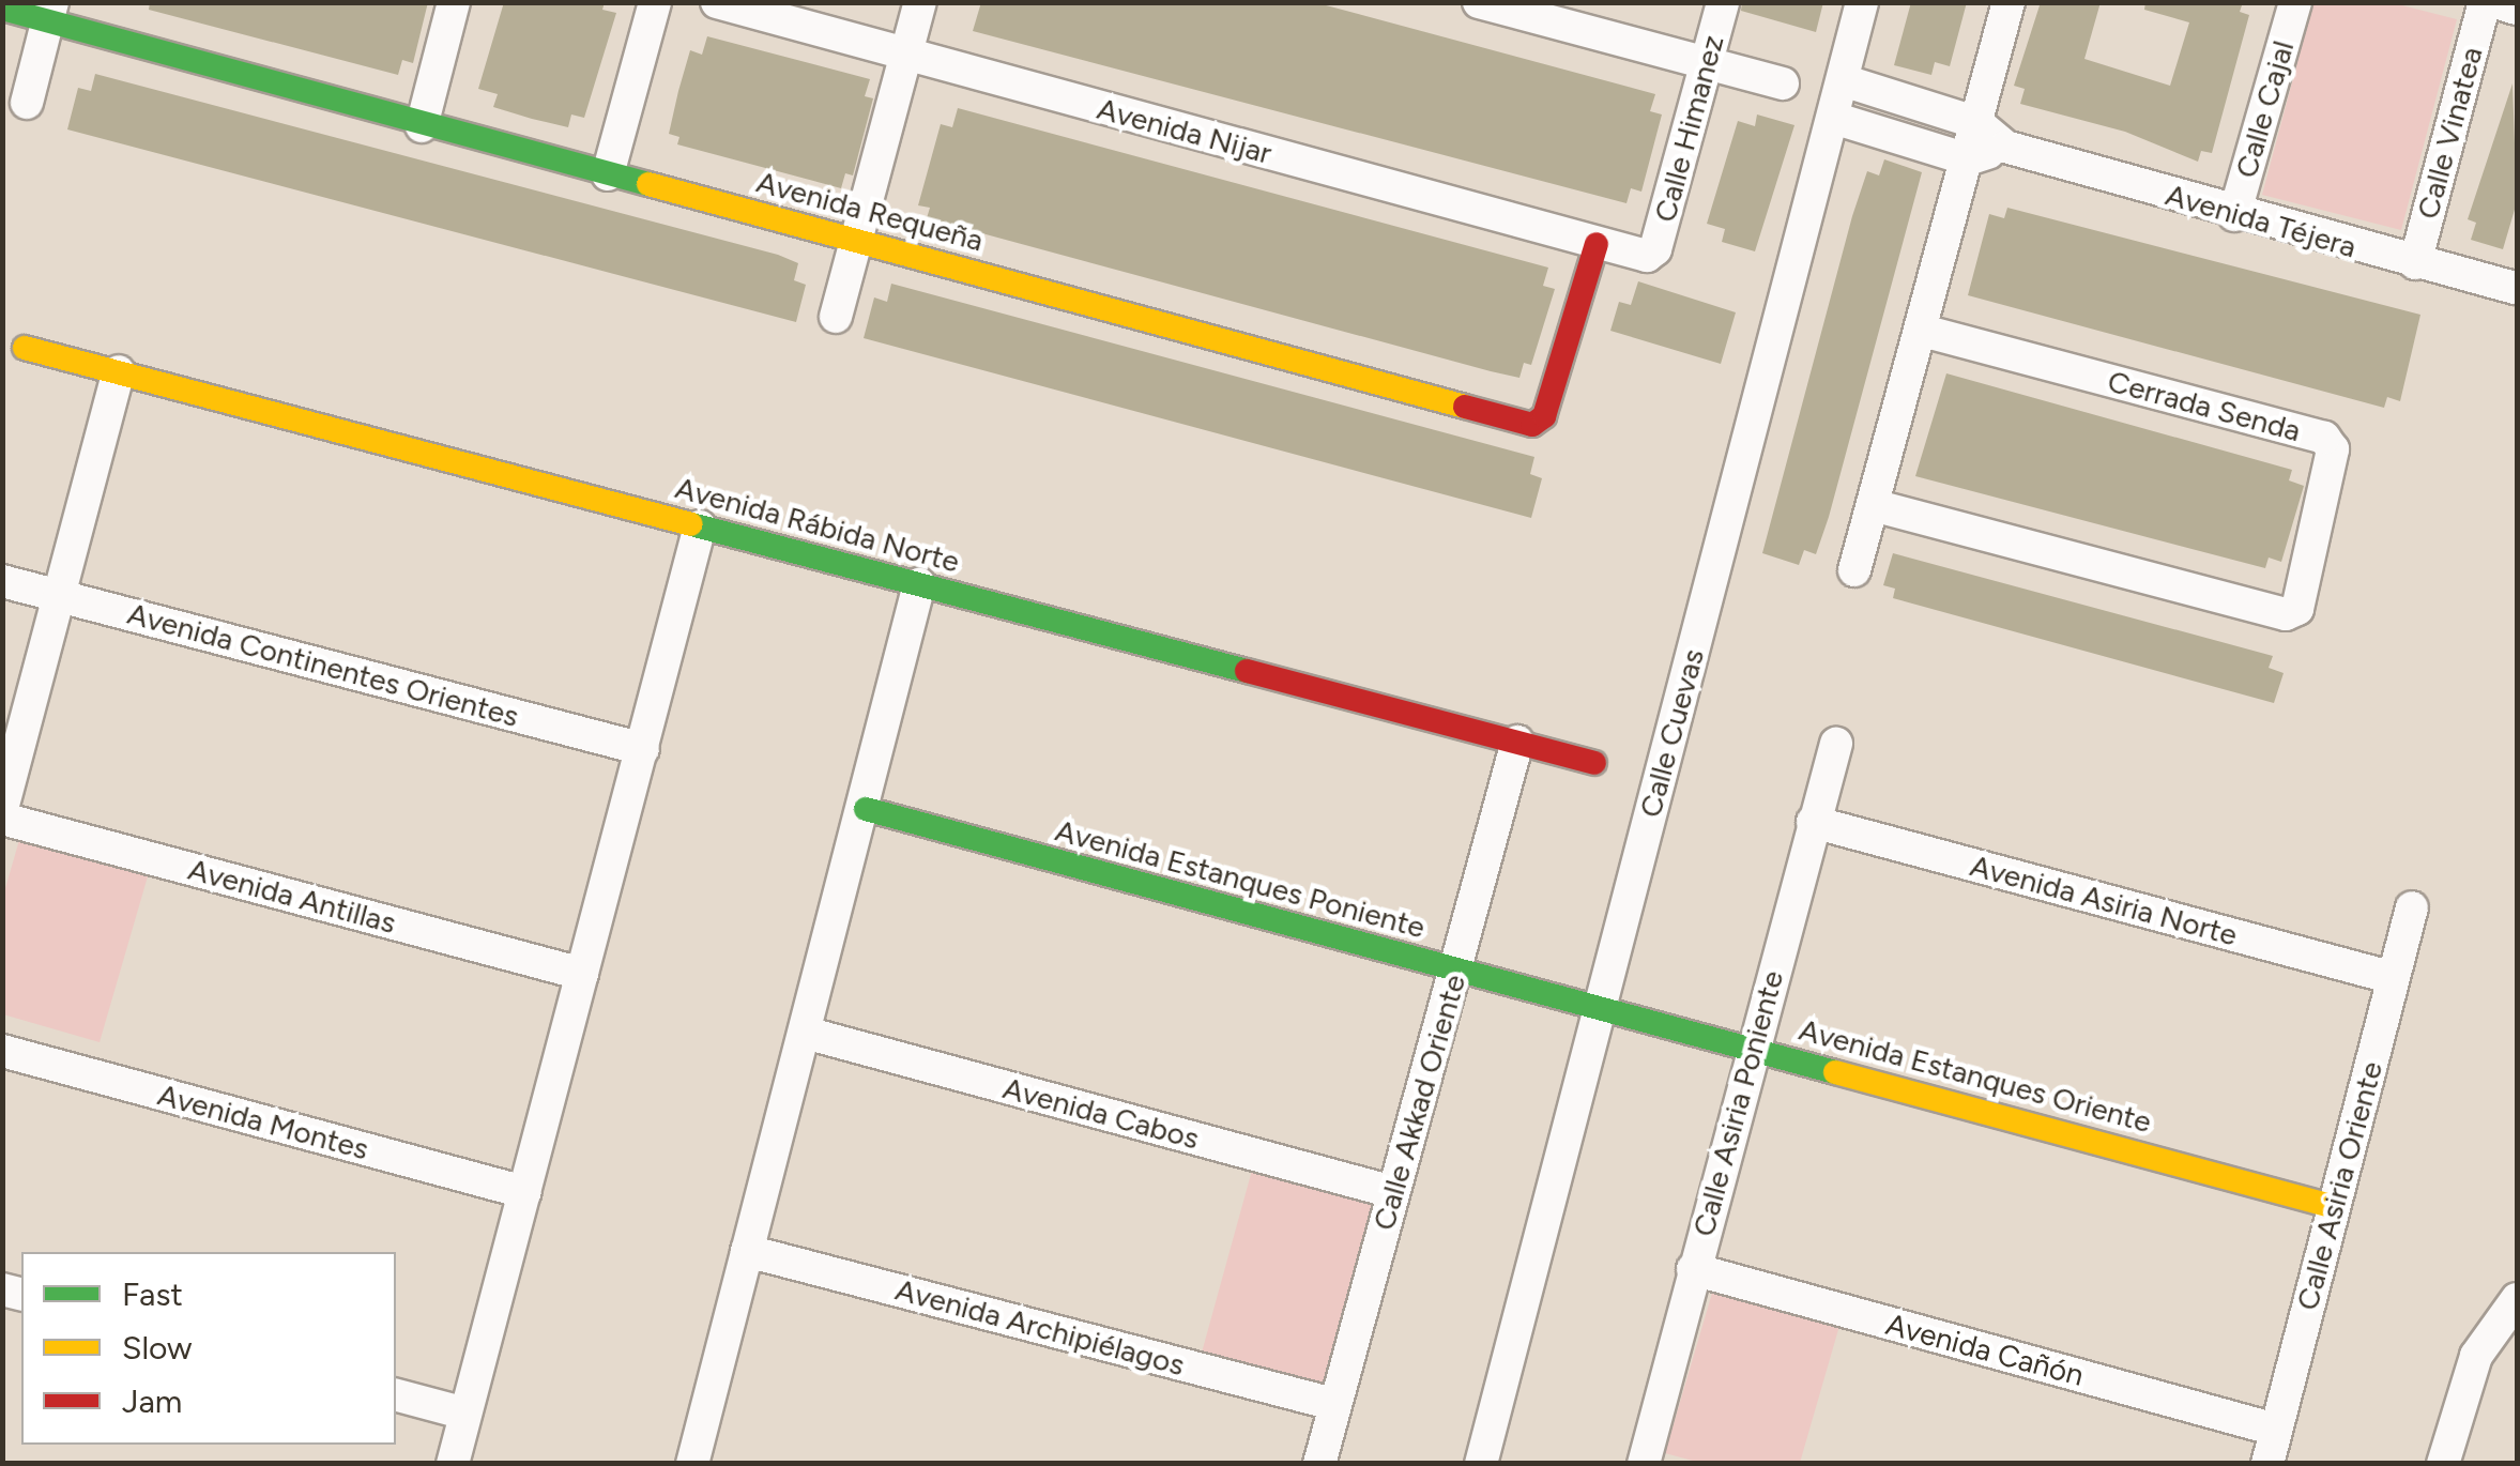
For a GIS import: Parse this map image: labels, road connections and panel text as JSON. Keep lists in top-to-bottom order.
{
  "streets": {
    "street": [
      "Calle Cajal",
      "Calle Himanez",
      "Avenida Nijar",
      "Calle Vinatea",
      "Avenida Requeña",
      "Avenida Téjera",
      "Cerrada Senda",
      "Avenida Rábida Norte",
      "Avenida Continentes Orientes",
      "Calle Cuevas",
      "Avenida Estanques Poniente",
      "Avenida Antillas",
      "Avenida Asiria Norte",
      "Avenida Estanques Oriente",
      "Calle Akkad Oriente",
      "Calle Asiria Poniente",
      "Avenida Cabos",
      "Avenida Montes",
      "Calle Asiria Oriente",
      "Avenida Archipiélagos",
      "Avenida Cañón"
    ]
  },
  "crossings": [
    ["Calle Cajal", "Avenida Téjera"],
    ["Calle Himanez", "Avenida Nijar"],
    ["Avenida Nijar", "Avenida Requeña"],
    ["Calle Vinatea", "Avenida Téjera"],
    ["Avenida Téjera", "Calle Cuevas"],
    ["Avenida Rábida Norte", "Calle Akkad Oriente"],
    ["Calle Cuevas", "Avenida Estanques Poniente"],
    ["Calle Cuevas", "Avenida Estanques Oriente"],
    ["Avenida Estanques Poniente", "Avenida Estanques Oriente"],
    ["Avenida Estanques Poniente", "Calle Akkad Oriente"],
    ["Avenida Asiria Norte", "Calle Asiria Poniente"],
    ["Avenida Asiria Norte", "Calle Asiria Oriente"],
    ["Avenida Estanques Oriente", "Calle Asiria Poniente"],
    ["Avenida Estanques Oriente", "Calle Asiria Oriente"],
    ["Calle Akkad Oriente", "Avenida Cabos"],
    ["Calle Akkad Oriente", "Avenida Archipiélagos"],
    ["Calle Asiria Poniente", "Avenida Cañón"],
    ["Calle Asiria Oriente", "Avenida Cañón"]
  ],
  "legend": ["Fast", "Slow", "Jam"]
}
